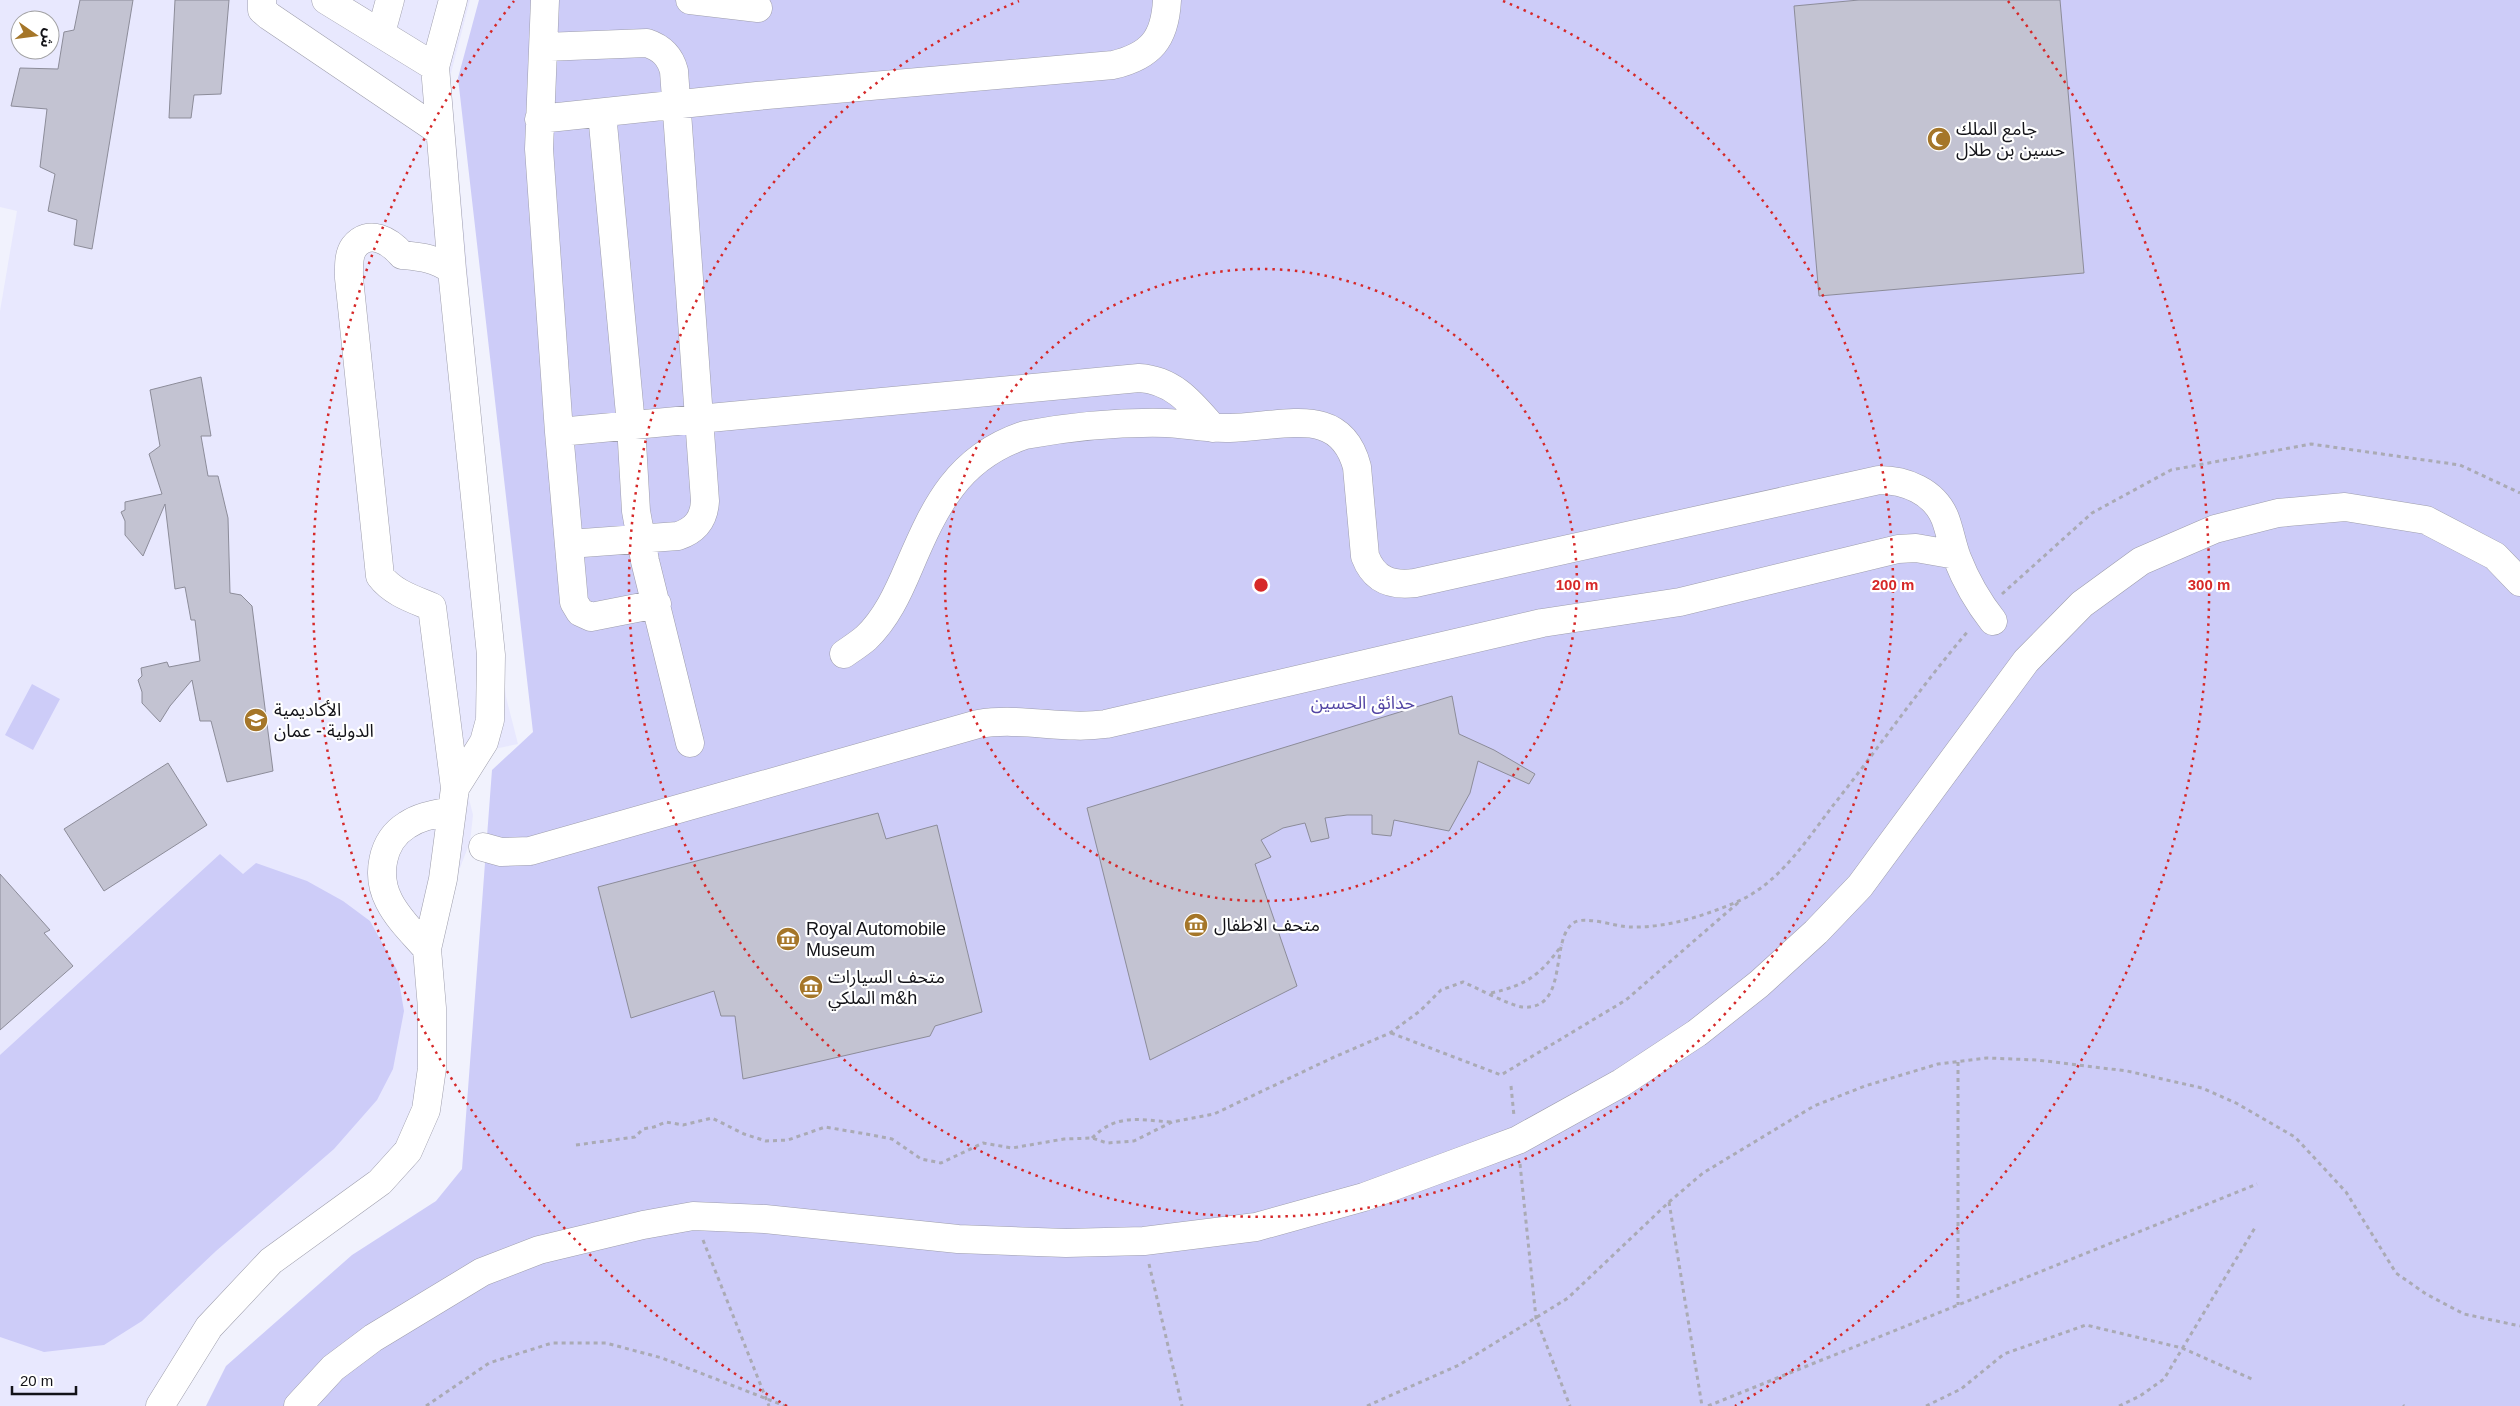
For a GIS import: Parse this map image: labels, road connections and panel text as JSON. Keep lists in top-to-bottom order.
{
  "parks": ["حدائق الحسين"],
  "places": {
    "mosque": ["جامع الملك حسين بن طلال"],
    "school or university": ["الأكاديمية الدولية - عمان"],
    "museum": ["متحف الاطفال", "Royal Automobile Museum", "متحف السيارات الملكي m&h"]
  },
  "scale_bar": "20 m",
  "north": "right",
  "rings": ["100 m", "200 m", "300 m"]
}
